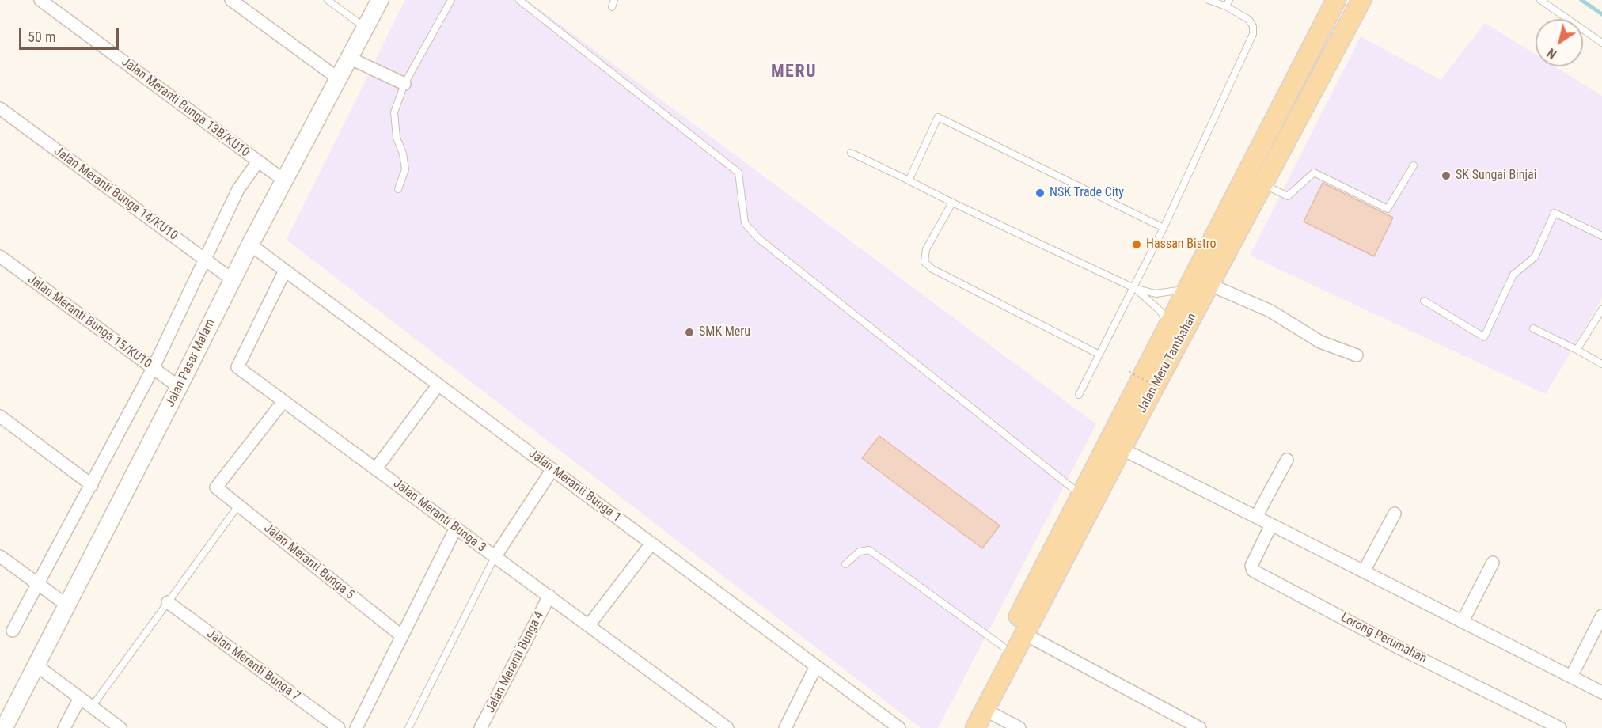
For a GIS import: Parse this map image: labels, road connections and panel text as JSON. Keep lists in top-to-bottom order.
{
  "streets": {
    "main road": ["Jalan Meru Tambahan"],
    "street": [
      "Jalan Meranti Bunga 13B/KU10",
      "Jalan Meranti Bunga 14/KU10",
      "Jalan Meranti Bunga 15/KU10",
      "Jalan Pasar Malam",
      "Jalan Meranti Bunga 1",
      "Jalan Meranti Bunga 3",
      "Jalan Meranti Bunga 5",
      "Lorong Perumahan",
      "Jalan Meranti Bunga 4",
      "Jalan Meranti Bunga 7"
    ]
  },
  "crossings": [
    ["Jalan Meranti Bunga 13B/KU10", "Jalan Pasar Malam"],
    ["Jalan Meranti Bunga 14/KU10", "Jalan Pasar Malam"],
    ["Jalan Meranti Bunga 15/KU10", "Jalan Pasar Malam"],
    ["Jalan Pasar Malam", "Jalan Meranti Bunga 1"],
    ["Jalan Meranti Bunga 1", "Jalan Meranti Bunga 3"],
    ["Jalan Meranti Bunga 3", "Jalan Meranti Bunga 5"],
    ["Jalan Meranti Bunga 3", "Jalan Meranti Bunga 4"]
  ],
  "districts": ["MERU"],
  "places": [
    "SK Sungai Binjai",
    "NSK Trade City",
    "Hassan Bistro",
    "SMK Meru"
  ],
  "scale_bar": "50 m",
  "north": "bottom left"
}
